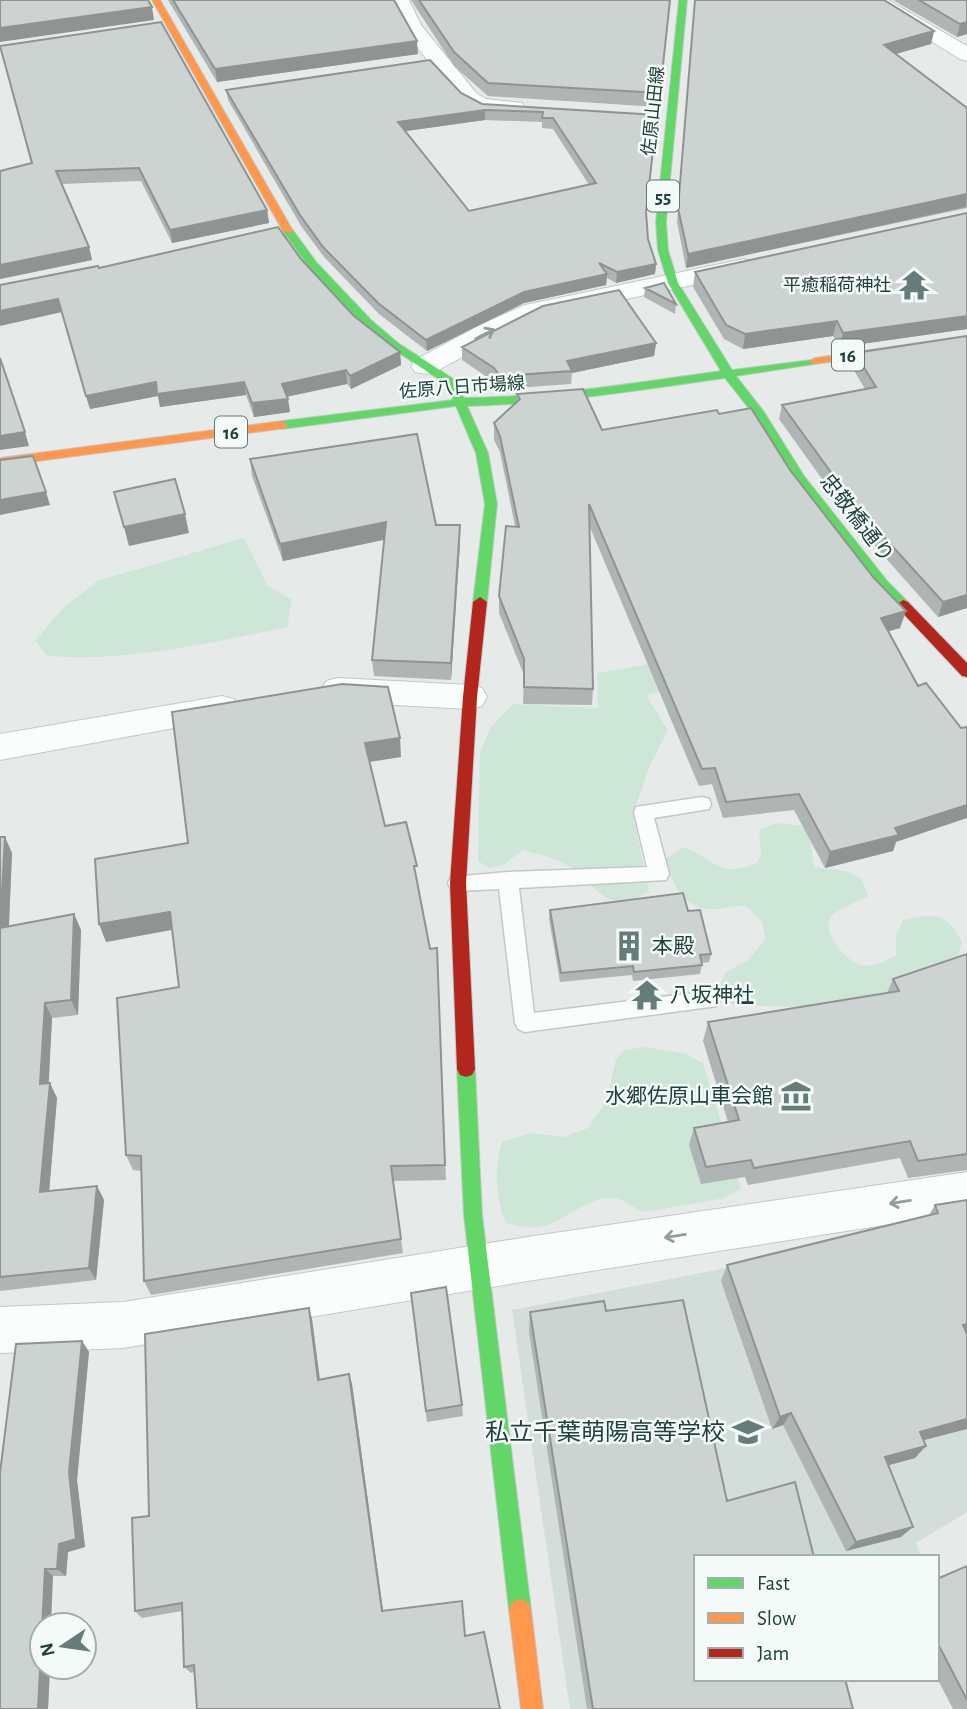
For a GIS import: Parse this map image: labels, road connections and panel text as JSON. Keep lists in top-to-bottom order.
{
  "streets": {
    "main road": [
      "佐原山田線",
      "55",
      "16",
      "佐原八日市場線",
      "忠敬橋通り"
    ]
  },
  "crossings": [
    ["佐原山田線", "佐原八日市場線"],
    ["佐原山田線", "忠敬橋通り"],
    ["佐原八日市場線", "忠敬橋通り"]
  ],
  "places": {
    "temple": ["平癒稲荷神社", "八坂神社"],
    "building": ["本殿"],
    "museum": ["水郷佐原山車会館"],
    "school or university": ["私立千葉萌陽高等学校"]
  },
  "legend": ["Fast", "Slow", "Jam"],
  "north": "left"
}
